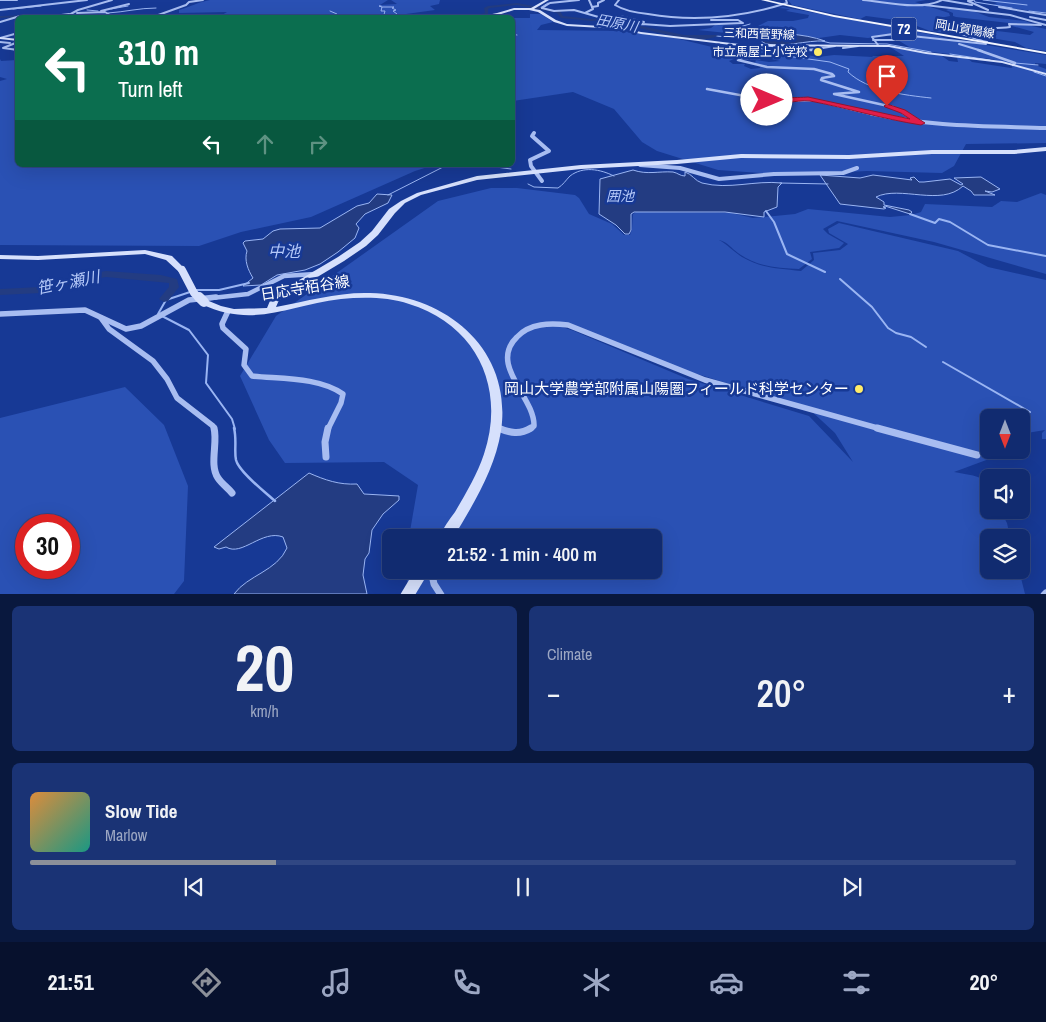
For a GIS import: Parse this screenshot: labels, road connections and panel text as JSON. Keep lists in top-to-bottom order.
{
  "streets": {
    "main road": [
      "72",
      "岡山賀陽線",
      "三和西菅野線",
      "日応寺栢谷線"
    ]
  },
  "water": [
    "田原川",
    "囲池",
    "中池",
    "笹ヶ瀬川"
  ],
  "places": ["市立馬屋上小学校", "岡山大学農学部附属山陽圏フィールド科学センター"],
  "north": "bottom",
  "page": {
    "turn": ["310 m", "Turn left"],
    "limit": "30",
    "trip": "21:52 · 1 min · 400 m",
    "tile": [
      ["20", "km/h"],
      "Climate"
    ],
    "heat": ["−", "20°", "+"],
    "song": ["Slow Tide", "Marlow"],
    "tabs": ["21:51", "20°"]
  }
}
